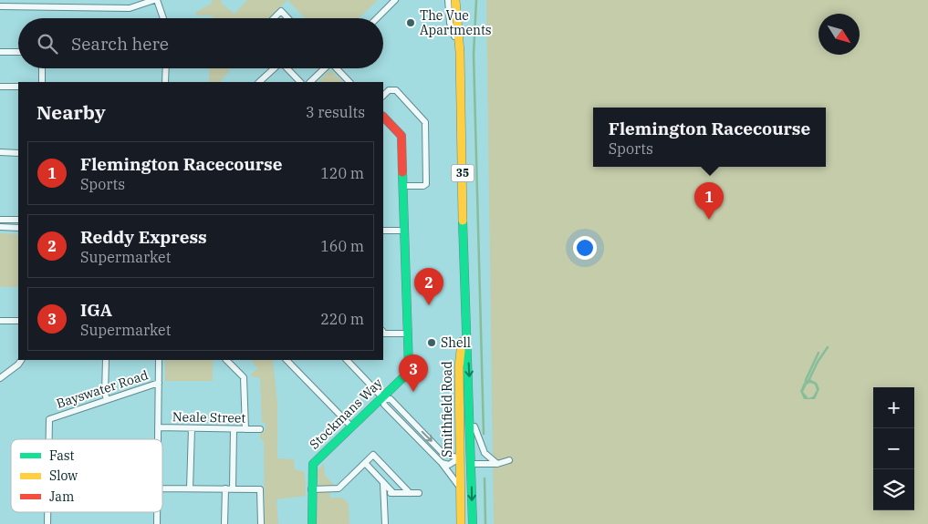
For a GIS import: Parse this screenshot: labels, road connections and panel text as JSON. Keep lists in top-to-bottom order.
{
  "streets": {
    "main road": ["35", "Smithfield Road", "Stockmans Way"],
    "street": ["Bayswater Road", "Neale Street"]
  },
  "places": ["The Vue Apartments", "Shell"],
  "legend": ["Fast", "Slow", "Jam"],
  "north": "bottom right",
  "page": {
    "search": "Search here",
    "heading": ["Nearby", "3 results"],
    "popup": ["Flemington Racecourse", "Sports"],
    "list": [
      {
        "mark": "1",
        "name": "Flemington Racecourse",
        "note": "Sports",
        "value": "120 m"
      },
      {
        "mark": "2",
        "name": "Reddy Express",
        "note": "Supermarket",
        "value": "160 m"
      },
      {
        "mark": "3",
        "name": "IGA",
        "note": "Supermarket",
        "value": "220 m"
      }
    ],
    "pins": ["1", "2", "3"],
    "map_buttons": ["+", "−"]
  }
}
